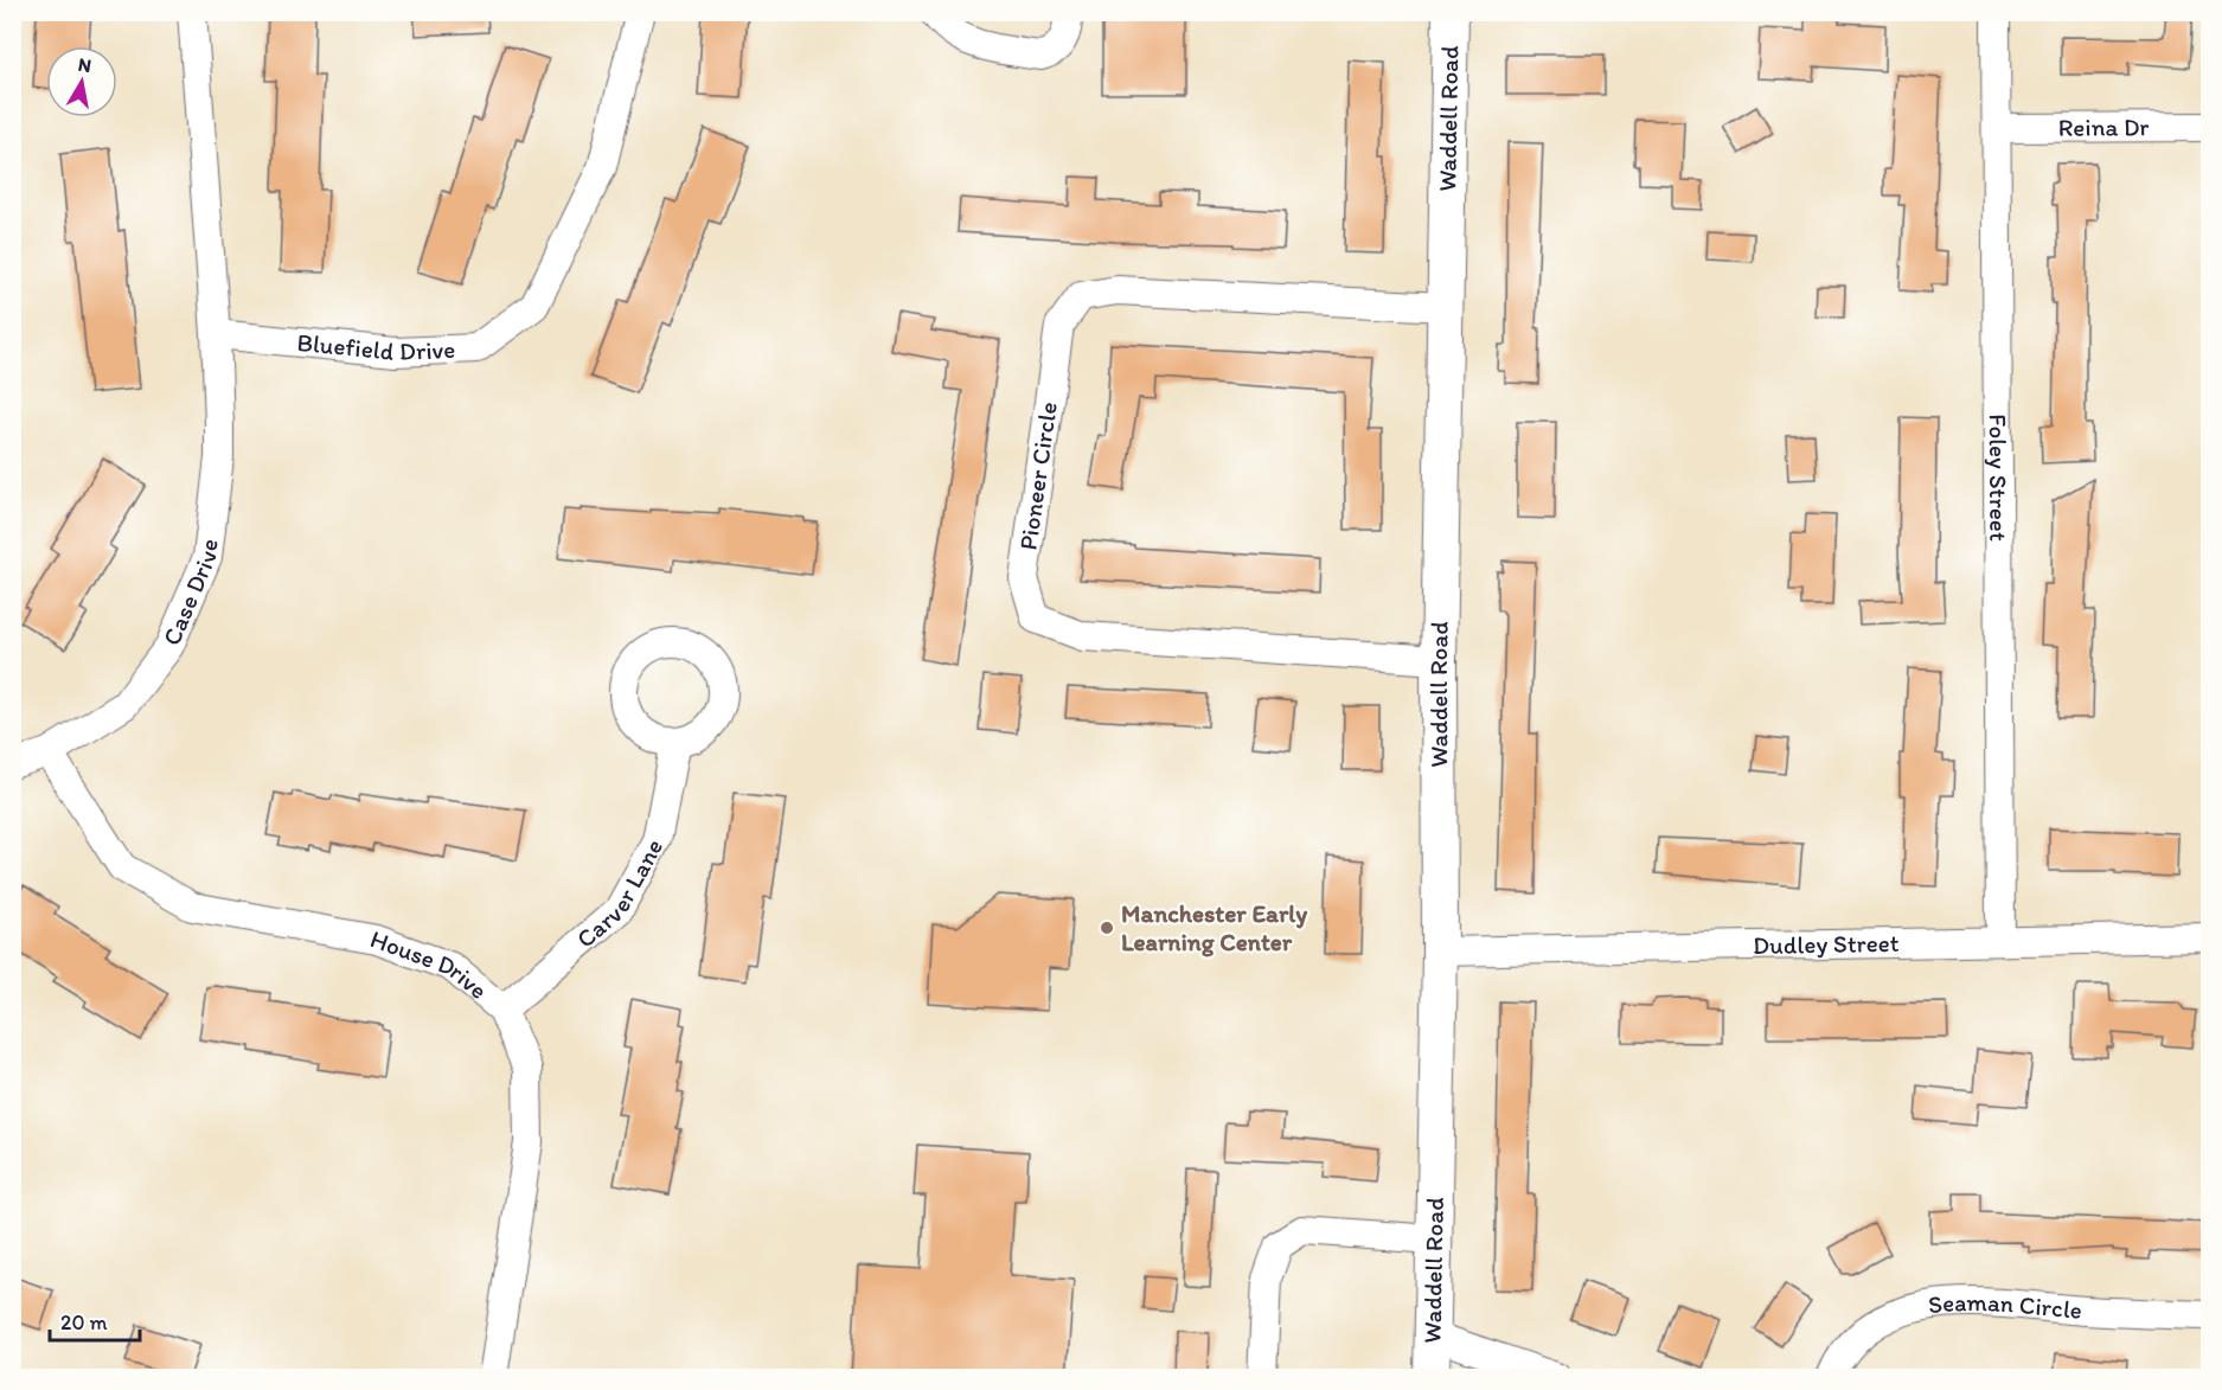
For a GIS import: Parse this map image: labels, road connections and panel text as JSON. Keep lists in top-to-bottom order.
{
  "streets": {
    "street": [
      "Waddell Road",
      "Reina Dr",
      "Bluefield Drive",
      "Pioneer Circle",
      "Foley Street",
      "Case Drive",
      "Carver Lane",
      "Dudley Street",
      "House Drive",
      "Seaman Circle"
    ]
  },
  "crossings": [
    ["Waddell Road", "Pioneer Circle"],
    ["Waddell Road", "Dudley Street"],
    ["Reina Dr", "Foley Street"],
    ["Bluefield Drive", "Case Drive"],
    ["Foley Street", "Dudley Street"],
    ["Case Drive", "House Drive"],
    ["Carver Lane", "House Drive"]
  ],
  "places": ["Manchester Early Learning Center"],
  "scale_bar": "20 m",
  "north": "top"
}
